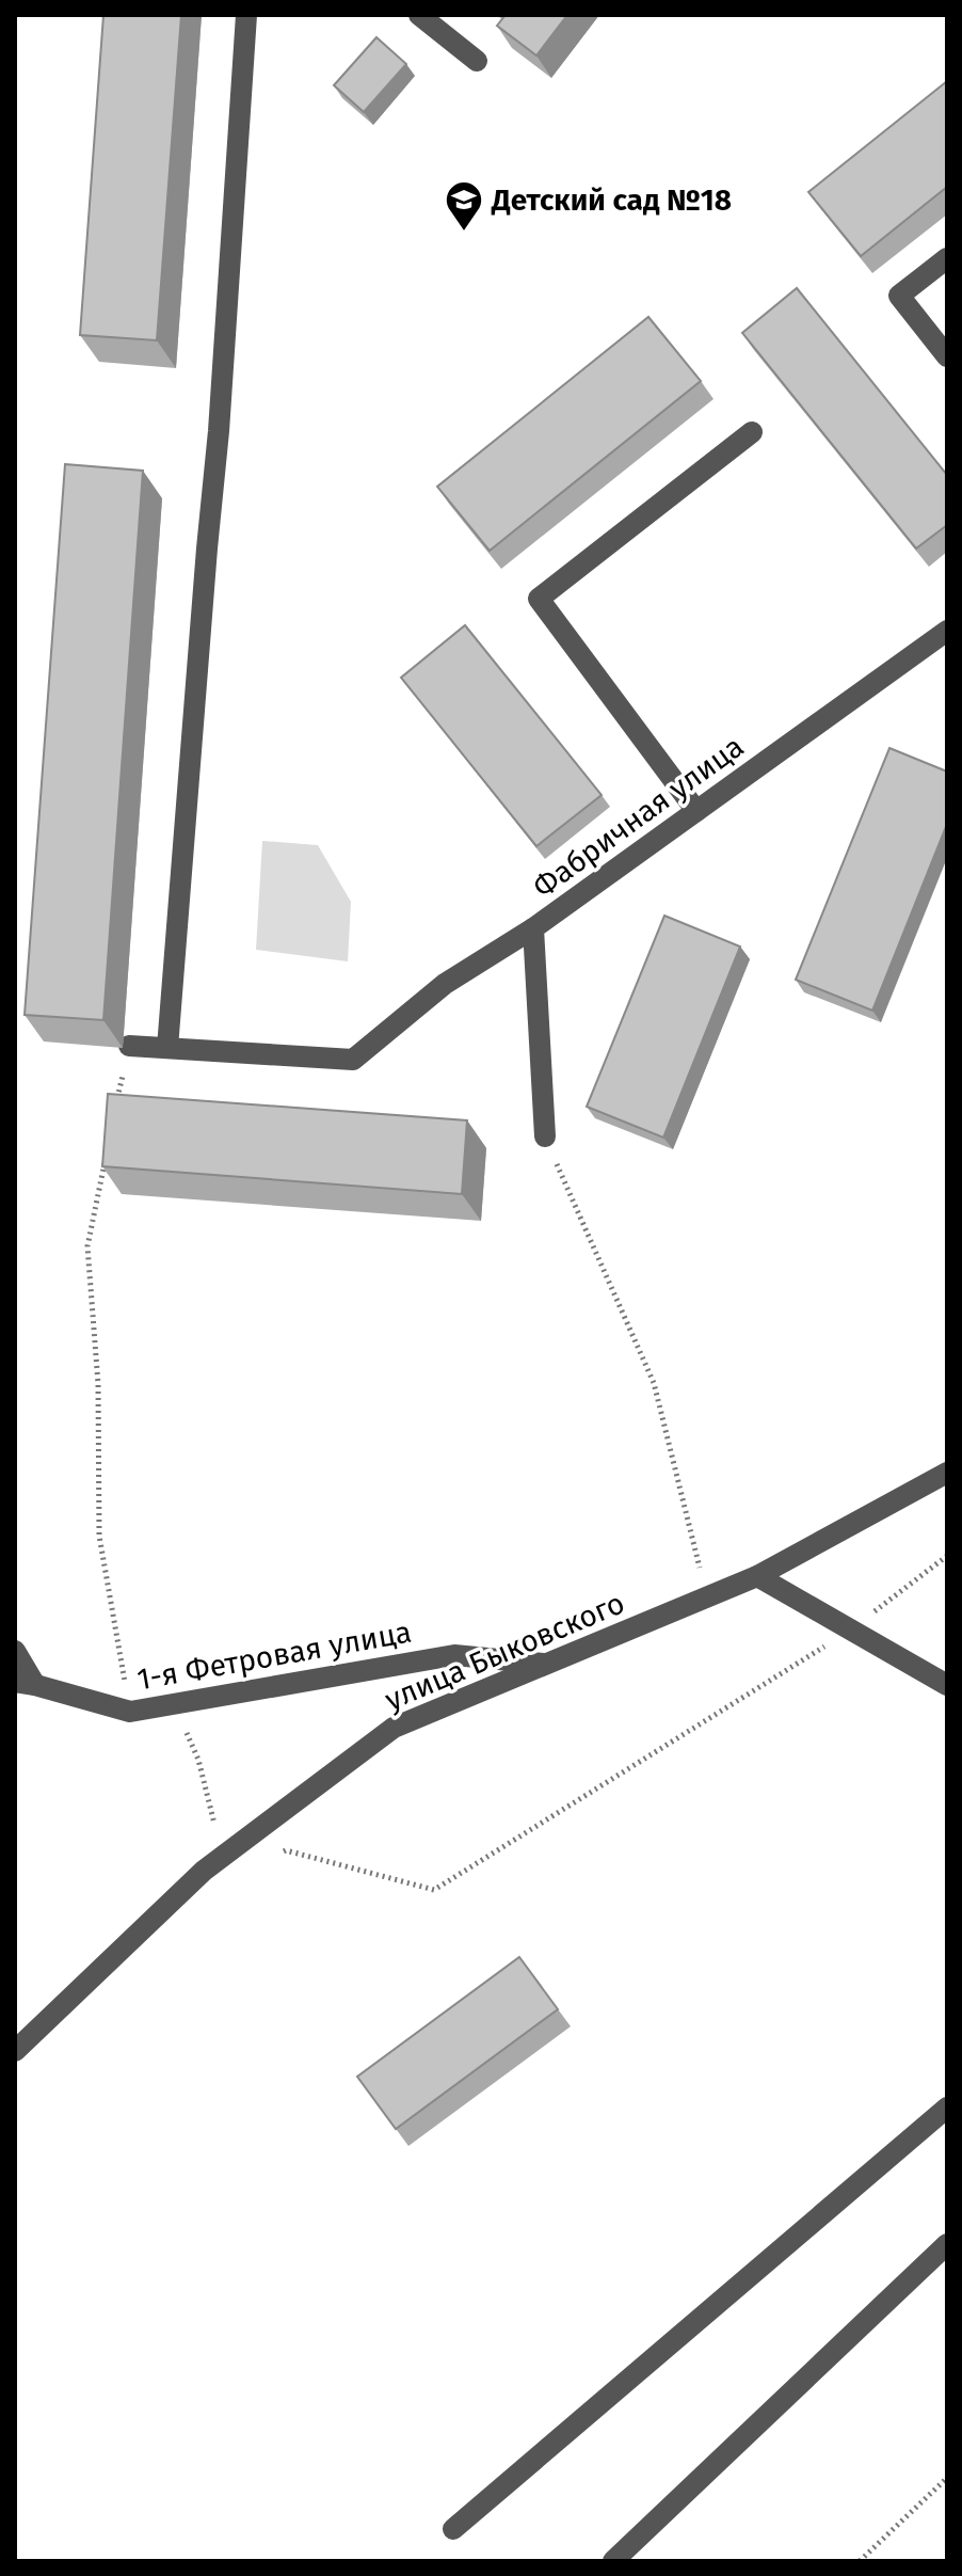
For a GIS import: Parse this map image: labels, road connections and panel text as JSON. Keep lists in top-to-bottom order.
{
  "streets": {
    "street": ["Фабричная улица", "улица Быковского", "1-я Фетровая улица"]
  },
  "crossings": [
    ["улица Быковского", "1-я Фетровая улица"]
  ],
  "places": {
    "school or university": ["Детский сад №18"]
  }
}
